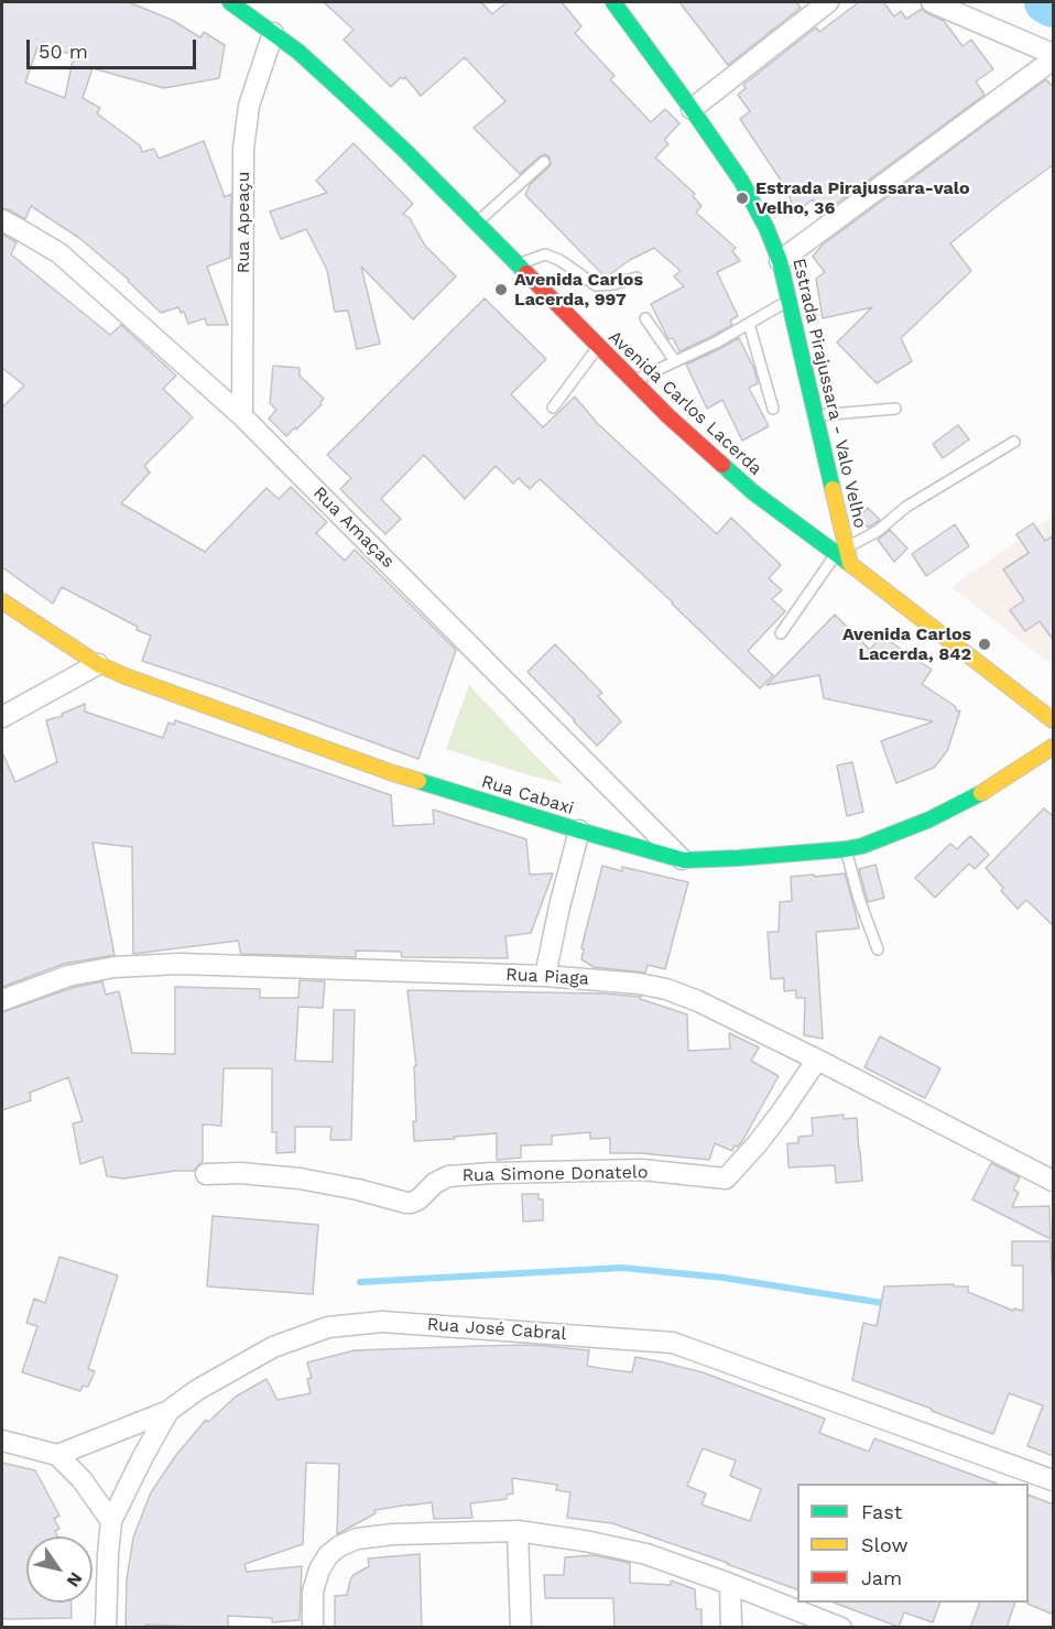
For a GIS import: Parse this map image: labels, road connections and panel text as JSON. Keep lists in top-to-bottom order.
{
  "streets": {
    "main road": ["Estrada Pirajussara - Valo Velho", "Avenida Carlos Lacerda", "Rua Cabaxi"],
    "street": [
      "Rua Apeaçu",
      "Rua Amaças",
      "Rua Piaga",
      "Rua Simone Donatelo",
      "Rua José Cabral"
    ]
  },
  "crossings": [
    ["Rua Apeaçu", "Avenida Carlos Lacerda"],
    ["Rua Apeaçu", "Rua Amaças"],
    ["Estrada Pirajussara - Valo Velho", "Avenida Carlos Lacerda"],
    ["Rua Amaças", "Rua Cabaxi"],
    ["Rua Piaga", "Rua Simone Donatelo"]
  ],
  "places": ["Estrada Pirajussara-valo Velho, 36", "Avenida Carlos Lacerda, 997", "Avenida Carlos Lacerda, 842"],
  "legend": ["Fast", "Slow", "Jam"],
  "scale_bar": "50 m",
  "north": "bottom right"
}
